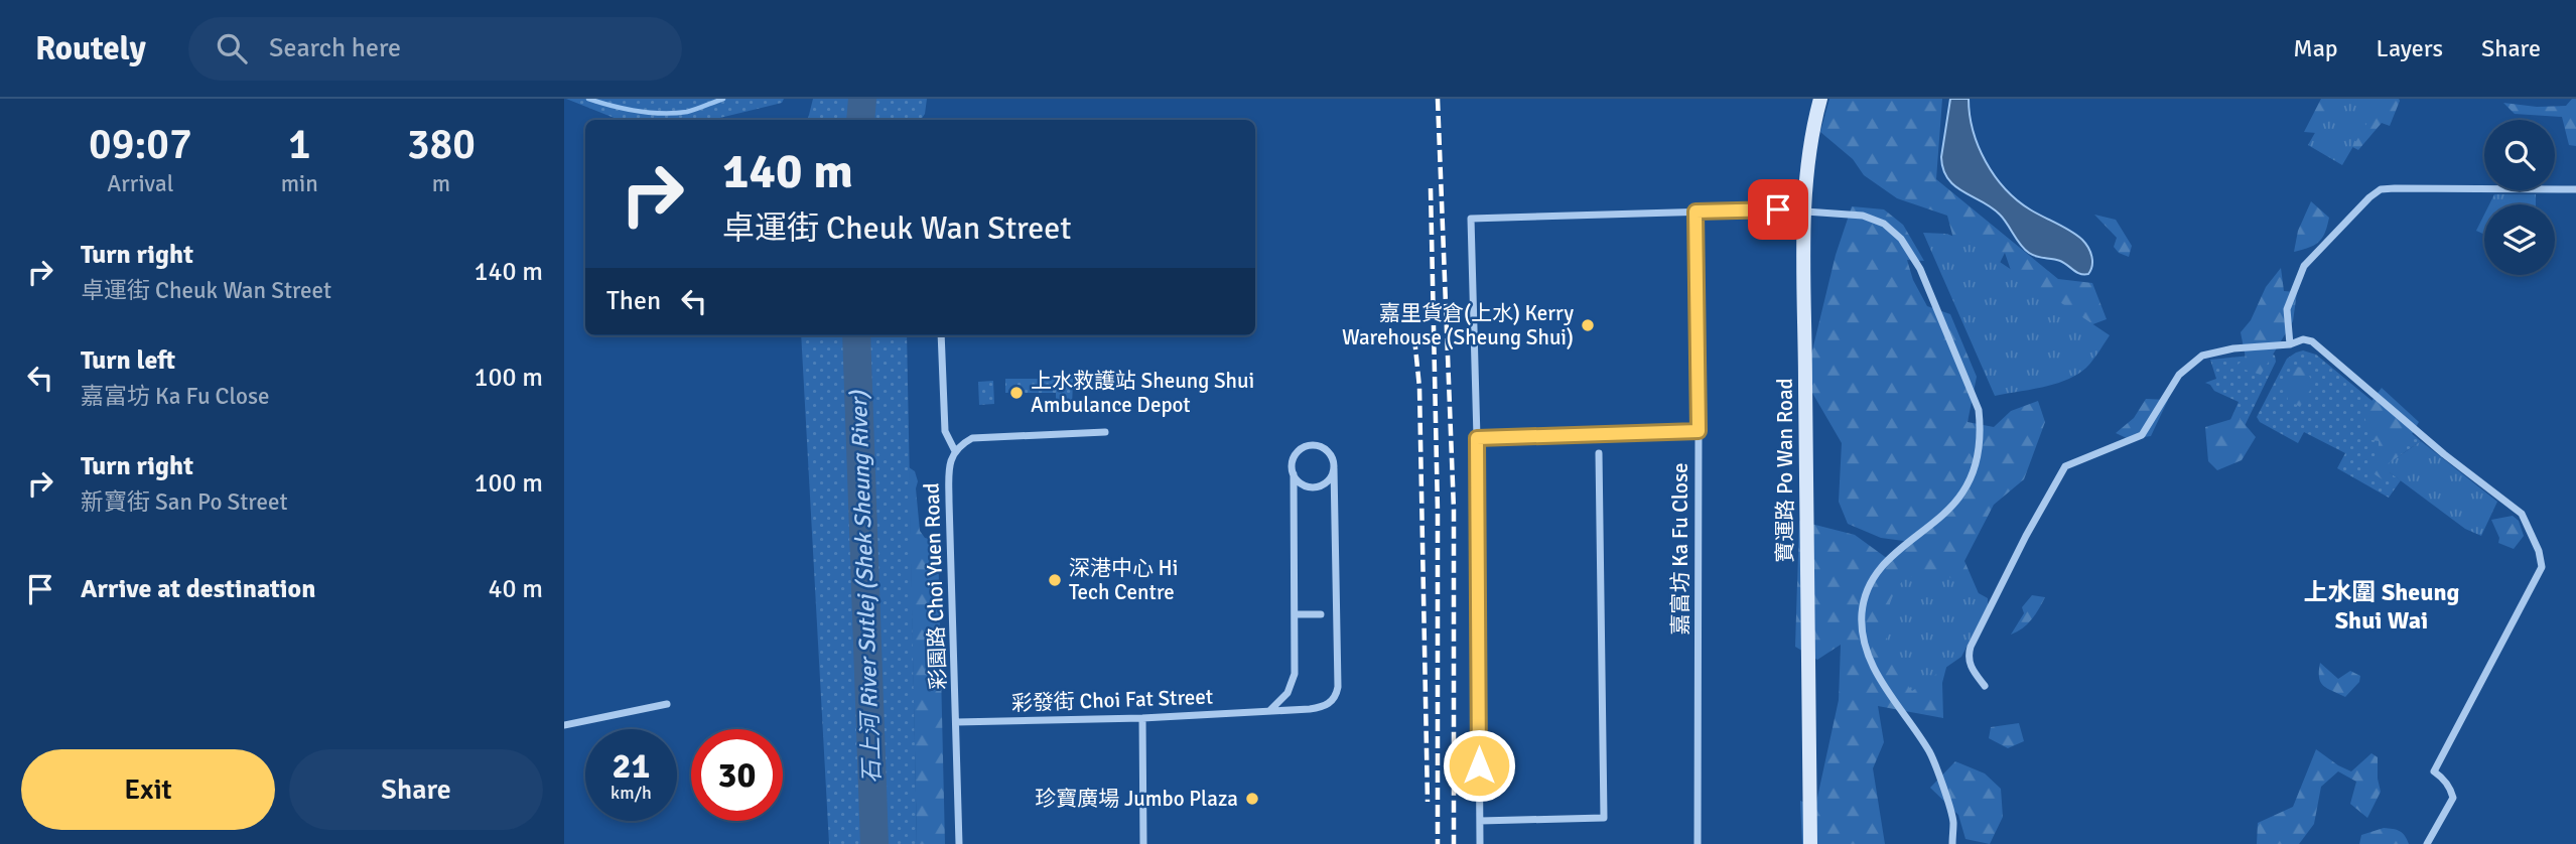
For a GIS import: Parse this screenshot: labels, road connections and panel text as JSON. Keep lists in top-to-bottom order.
{
  "streets": {
    "street": [
      "寶運路 Po Wan Road",
      "嘉富坊 Ka Fu Close",
      "彩園路 Choi Yuen Road",
      "彩發街 Choi Fat Street"
    ]
  },
  "crossings": [
    ["彩園路 Choi Yuen Road", "彩發街 Choi Fat Street"]
  ],
  "districts": ["上水圍 Sheung Shui Wai"],
  "water": ["石上河 River Sutlej (Shek Sheung River)"],
  "places": [
    "嘉里貨倉(上水) Kerry Warehouse (Sheung Shui)",
    "上水救護站 Sheung Shui Ambulance Depot",
    "深港中心 Hi Tech Centre",
    "珍寶廣場 Jumbo Plaza"
  ],
  "page": {
    "header": "Routely",
    "search": "Search here",
    "nav": ["Map", "Layers", "Share"],
    "eta": [
      "09:07",
      "Arrival",
      "1",
      "min",
      "380",
      "m"
    ],
    "turn": ["140 m", "卓運街 Cheuk Wan Street"],
    "list": [
      {
        "name": "Turn right",
        "note": "卓運街 Cheuk Wan Street",
        "value": "140 m"
      },
      {
        "name": "Turn left",
        "note": "嘉富坊 Ka Fu Close",
        "value": "100 m"
      },
      {
        "name": "Turn right",
        "note": "新寶街 San Po Street",
        "value": "100 m"
      },
      {
        "name": "Arrive at destination",
        "value": "40 m"
      }
    ],
    "then": "Then",
    "speed": "21 km/h",
    "limit": "30",
    "buttons": ["Exit", "Share"]
  }
}
